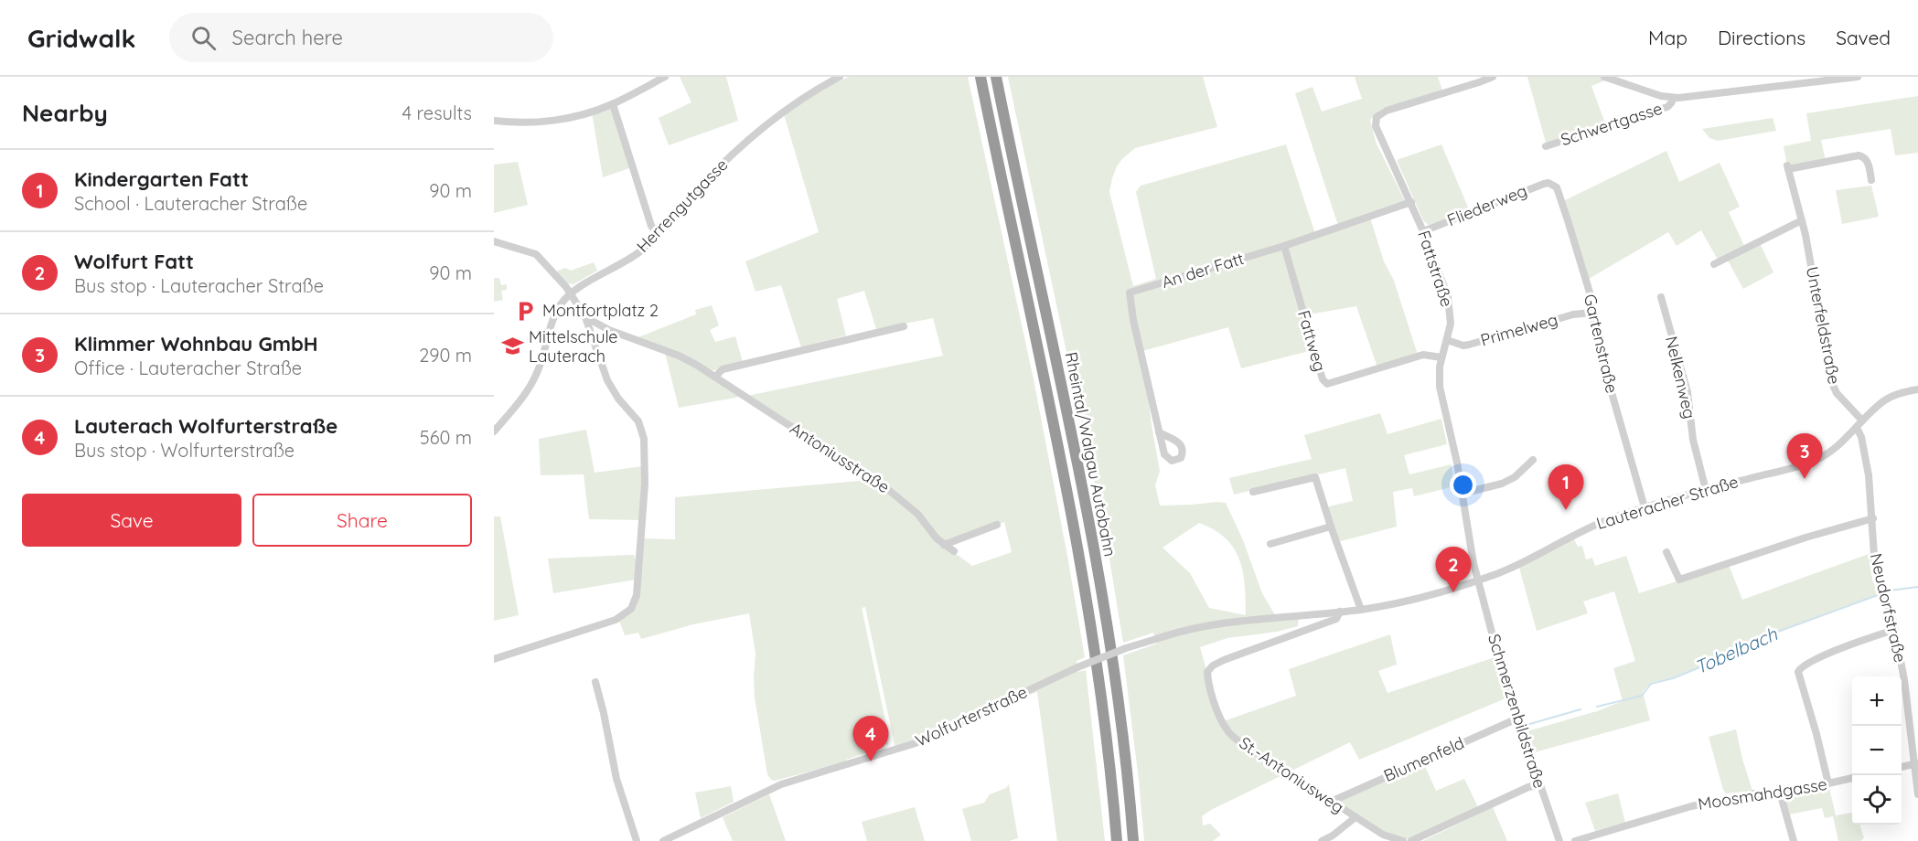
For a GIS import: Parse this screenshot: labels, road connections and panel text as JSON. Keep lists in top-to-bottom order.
{
  "streets": {
    "highway": ["Rheintal/Walgau Autobahn"],
    "street": [
      "Schwertgasse",
      "Herrengutgasse",
      "Fliederweg",
      "Fattstraße",
      "An der Fatt",
      "Unterfeldstraße",
      "Primelweg",
      "Fattweg",
      "Gartenstraße",
      "Nelkenweg",
      "Antoniusstraße",
      "Lauteracher Straße",
      "Neudorfstraße",
      "Schmerzenbildstraße",
      "Wolfurterstraße",
      "Blumenfeld",
      "St.-Antoniusweg",
      "Moosmahdgasse"
    ]
  },
  "crossings": [
    ["Fliederweg", "Fattstraße"],
    ["Fliederweg", "Gartenstraße"],
    ["Fattstraße", "An der Fatt"],
    ["Fattstraße", "Primelweg"],
    ["Fattstraße", "Fattweg"],
    ["Fattstraße", "Lauteracher Straße"],
    ["Fattstraße", "Schmerzenbildstraße"],
    ["An der Fatt", "Fattweg"],
    ["Unterfeldstraße", "Lauteracher Straße"],
    ["Primelweg", "Gartenstraße"],
    ["Gartenstraße", "Lauteracher Straße"],
    ["Nelkenweg", "Lauteracher Straße"],
    ["Lauteracher Straße", "Neudorfstraße"],
    ["Lauteracher Straße", "Schmerzenbildstraße"],
    ["Lauteracher Straße", "Wolfurterstraße"],
    ["Lauteracher Straße", "St.-Antoniusweg"],
    ["Schmerzenbildstraße", "Blumenfeld"],
    ["Blumenfeld", "St.-Antoniusweg"]
  ],
  "water": ["Tobelbach"],
  "places": {
    "parking": ["Montfortplatz 2"],
    "school or university": ["Mittelschule Lauterach"]
  },
  "page": {
    "header": "Gridwalk",
    "search": "Search here",
    "nav": ["Map", "Directions", "Saved"],
    "heading": ["Nearby", "4 results"],
    "list": [
      {
        "mark": "1",
        "name": "Kindergarten Fatt",
        "note": "School · Lauteracher Straße",
        "value": "90 m"
      },
      {
        "mark": "2",
        "name": "Wolfurt Fatt",
        "note": "Bus stop · Lauteracher Straße",
        "value": "90 m"
      },
      {
        "mark": "3",
        "name": "Klimmer Wohnbau GmbH",
        "note": "Office · Lauteracher Straße",
        "value": "290 m"
      },
      {
        "mark": "4",
        "name": "Lauterach Wolfurterstraße",
        "note": "Bus stop · Wolfurterstraße",
        "value": "560 m"
      }
    ],
    "pins": [
      "3",
      "1",
      "2",
      "4"
    ],
    "buttons": ["Save", "Share"],
    "map_buttons": ["+", "−"]
  }
}
